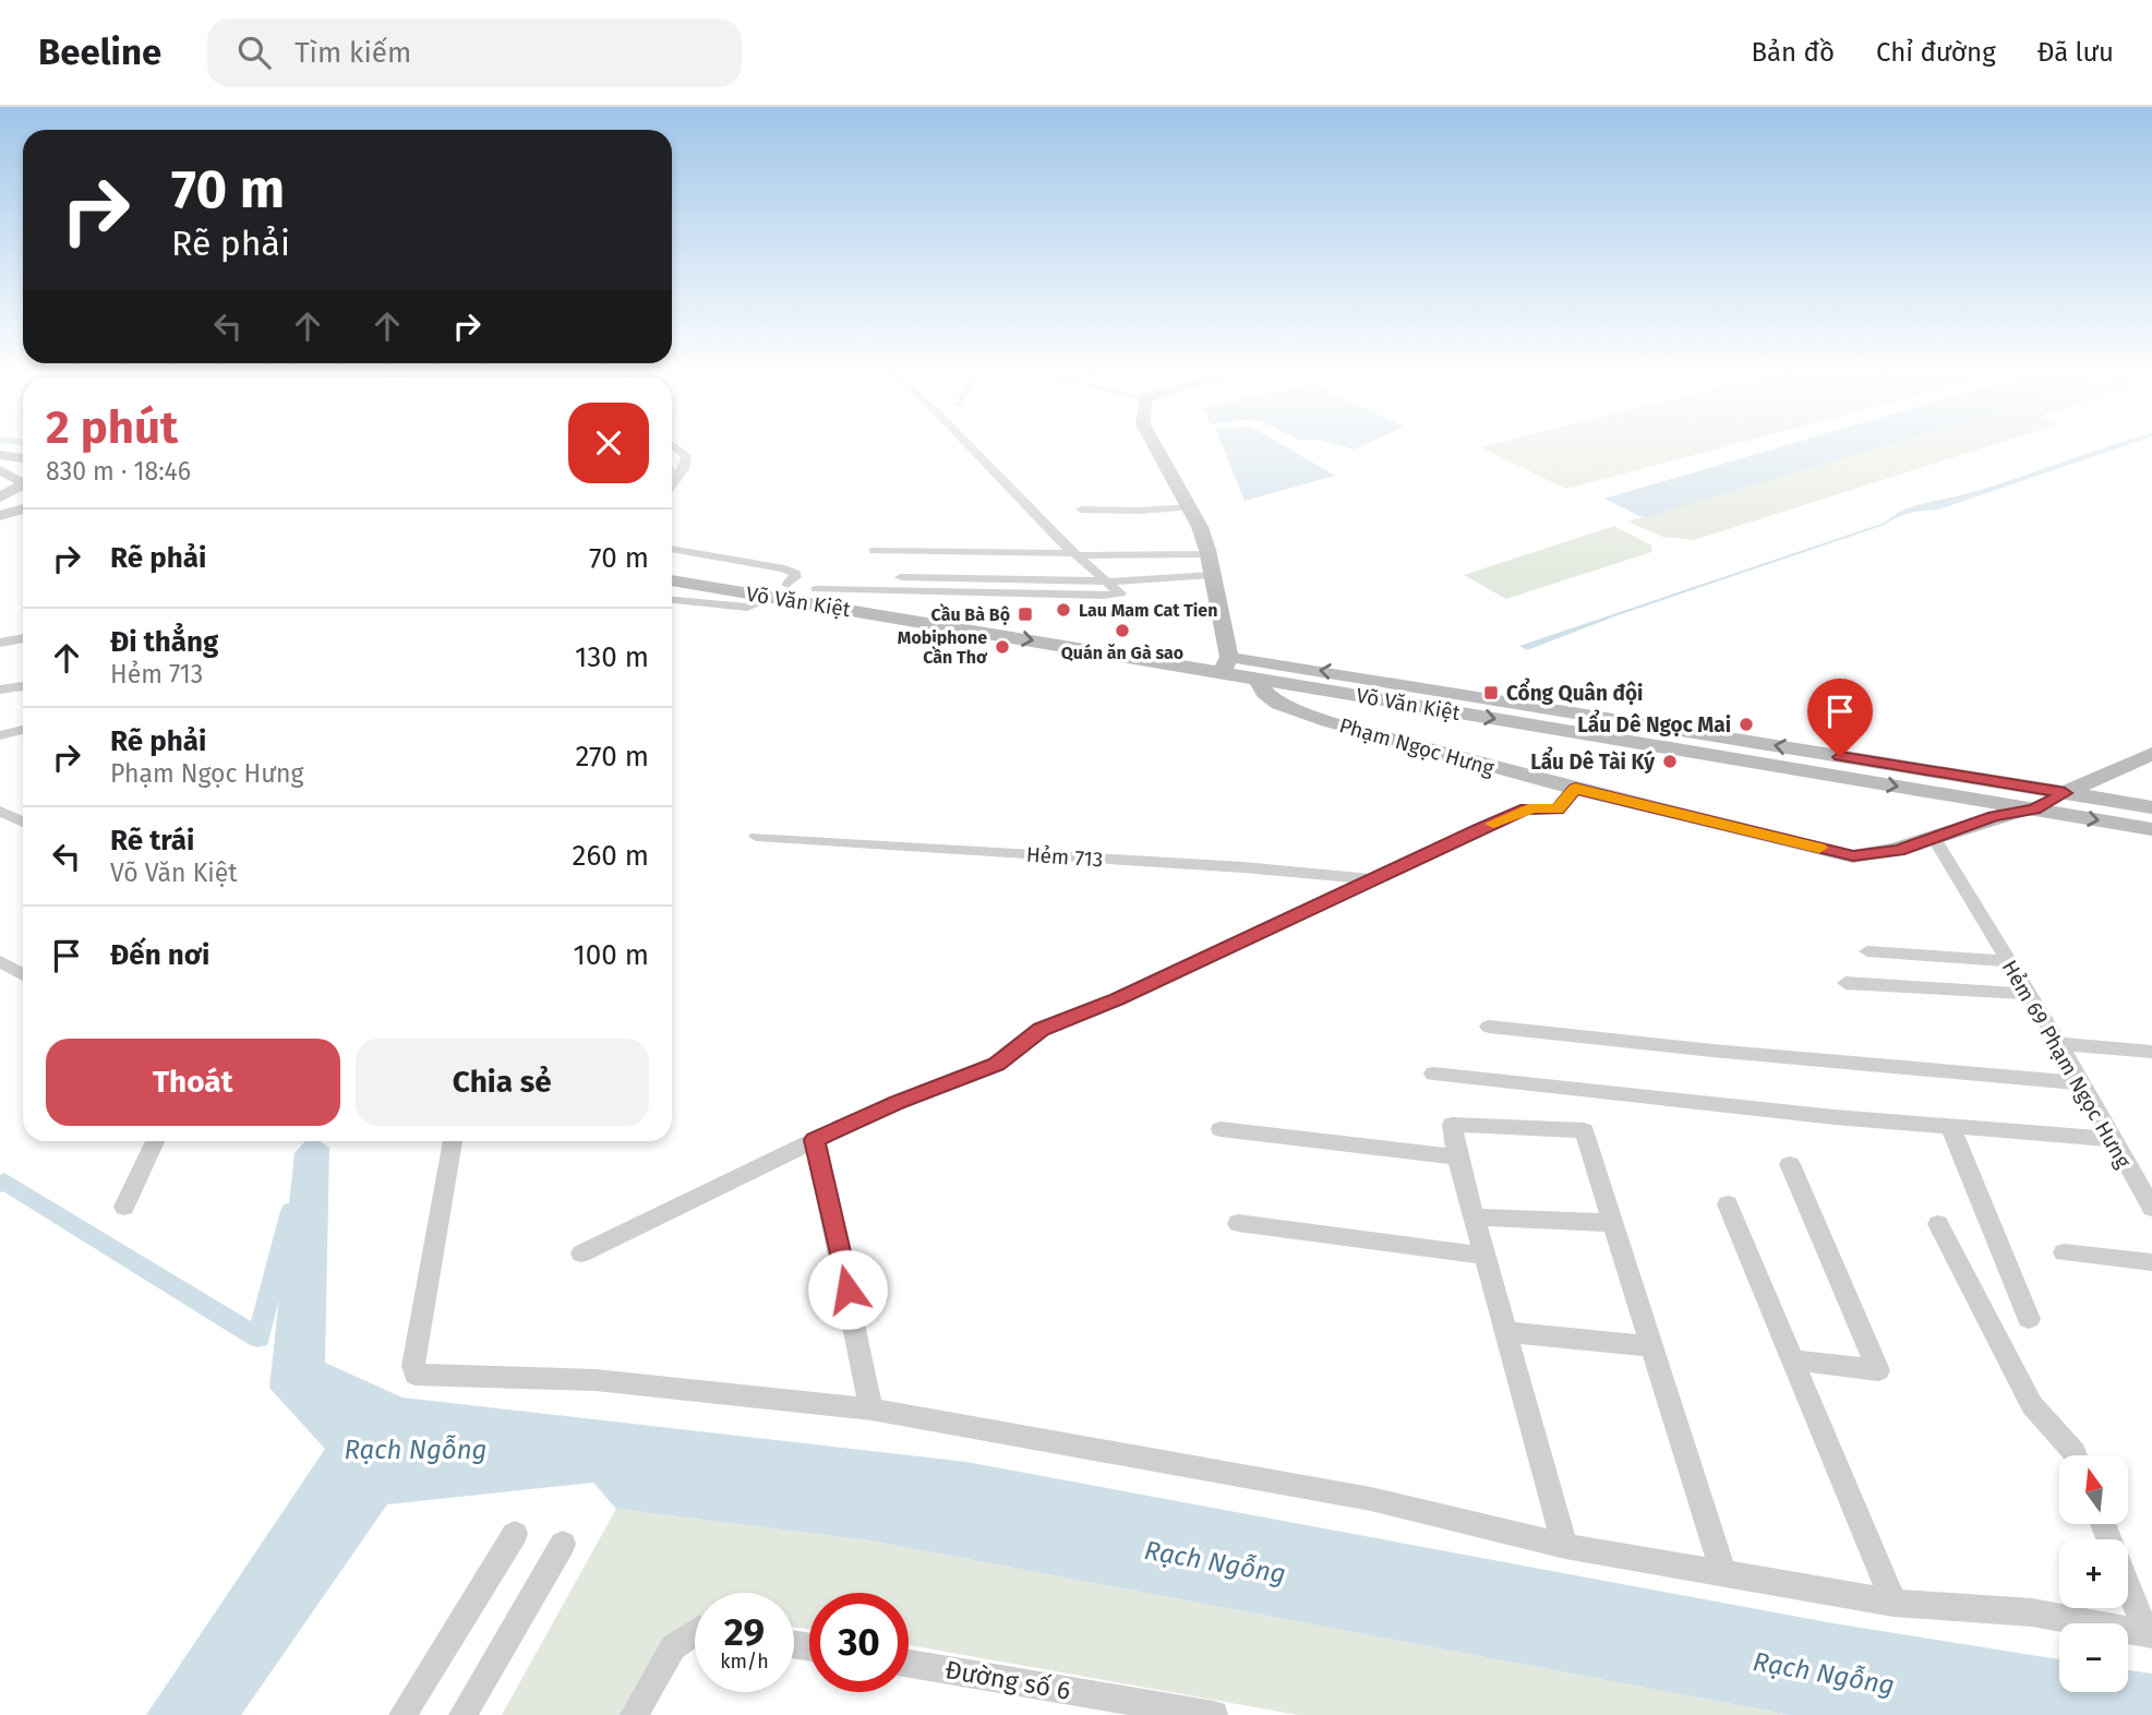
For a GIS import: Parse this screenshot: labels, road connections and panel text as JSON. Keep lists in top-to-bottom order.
{
  "streets": {
    "main road": ["Võ Văn Kiệt", "Phạm Ngọc Hưng"],
    "street": ["Hẻm 713", "Hẻm 69 Phạm Ngọc Hưng", "Đường số 6"]
  },
  "crossings": [
    ["Võ Văn Kiệt", "Phạm Ngọc Hưng"],
    ["Phạm Ngọc Hưng", "Hẻm 69 Phạm Ngọc Hưng"]
  ],
  "water": ["Rạch Ngỗng"],
  "places": {
    "other": [
      "Lau Mam Cat Tien",
      "Quán ăn Gà sao",
      "Mobiphone Cần Thơ",
      "Lẩu Dê Ngọc Mai",
      "Lẩu Dê Tài Ký"
    ],
    "transit": ["Cầu Bà Bộ", "Cổng Quân đội"]
  },
  "north": "top",
  "page": {
    "header": "Beeline",
    "search": "Tìm kiếm",
    "nav": ["Bản đồ", "Chỉ đường", "Đã lưu"],
    "turn": ["70 m", "Rẽ phải"],
    "heading": ["2 phút", "830 m · 18:46"],
    "list": [
      {
        "name": "Rẽ phải",
        "value": "70 m"
      },
      {
        "name": "Đi thẳng",
        "note": "Hẻm 713",
        "value": "130 m"
      },
      {
        "name": "Rẽ phải",
        "note": "Phạm Ngọc Hưng",
        "value": "270 m"
      },
      {
        "name": "Rẽ trái",
        "note": "Võ Văn Kiệt",
        "value": "260 m"
      },
      {
        "name": "Đến nơi",
        "value": "100 m"
      }
    ],
    "buttons": ["Thoát", "Chia sẻ"],
    "map_buttons": ["+", "−"],
    "speed": "29 km/h",
    "limit": "30"
  }
}
